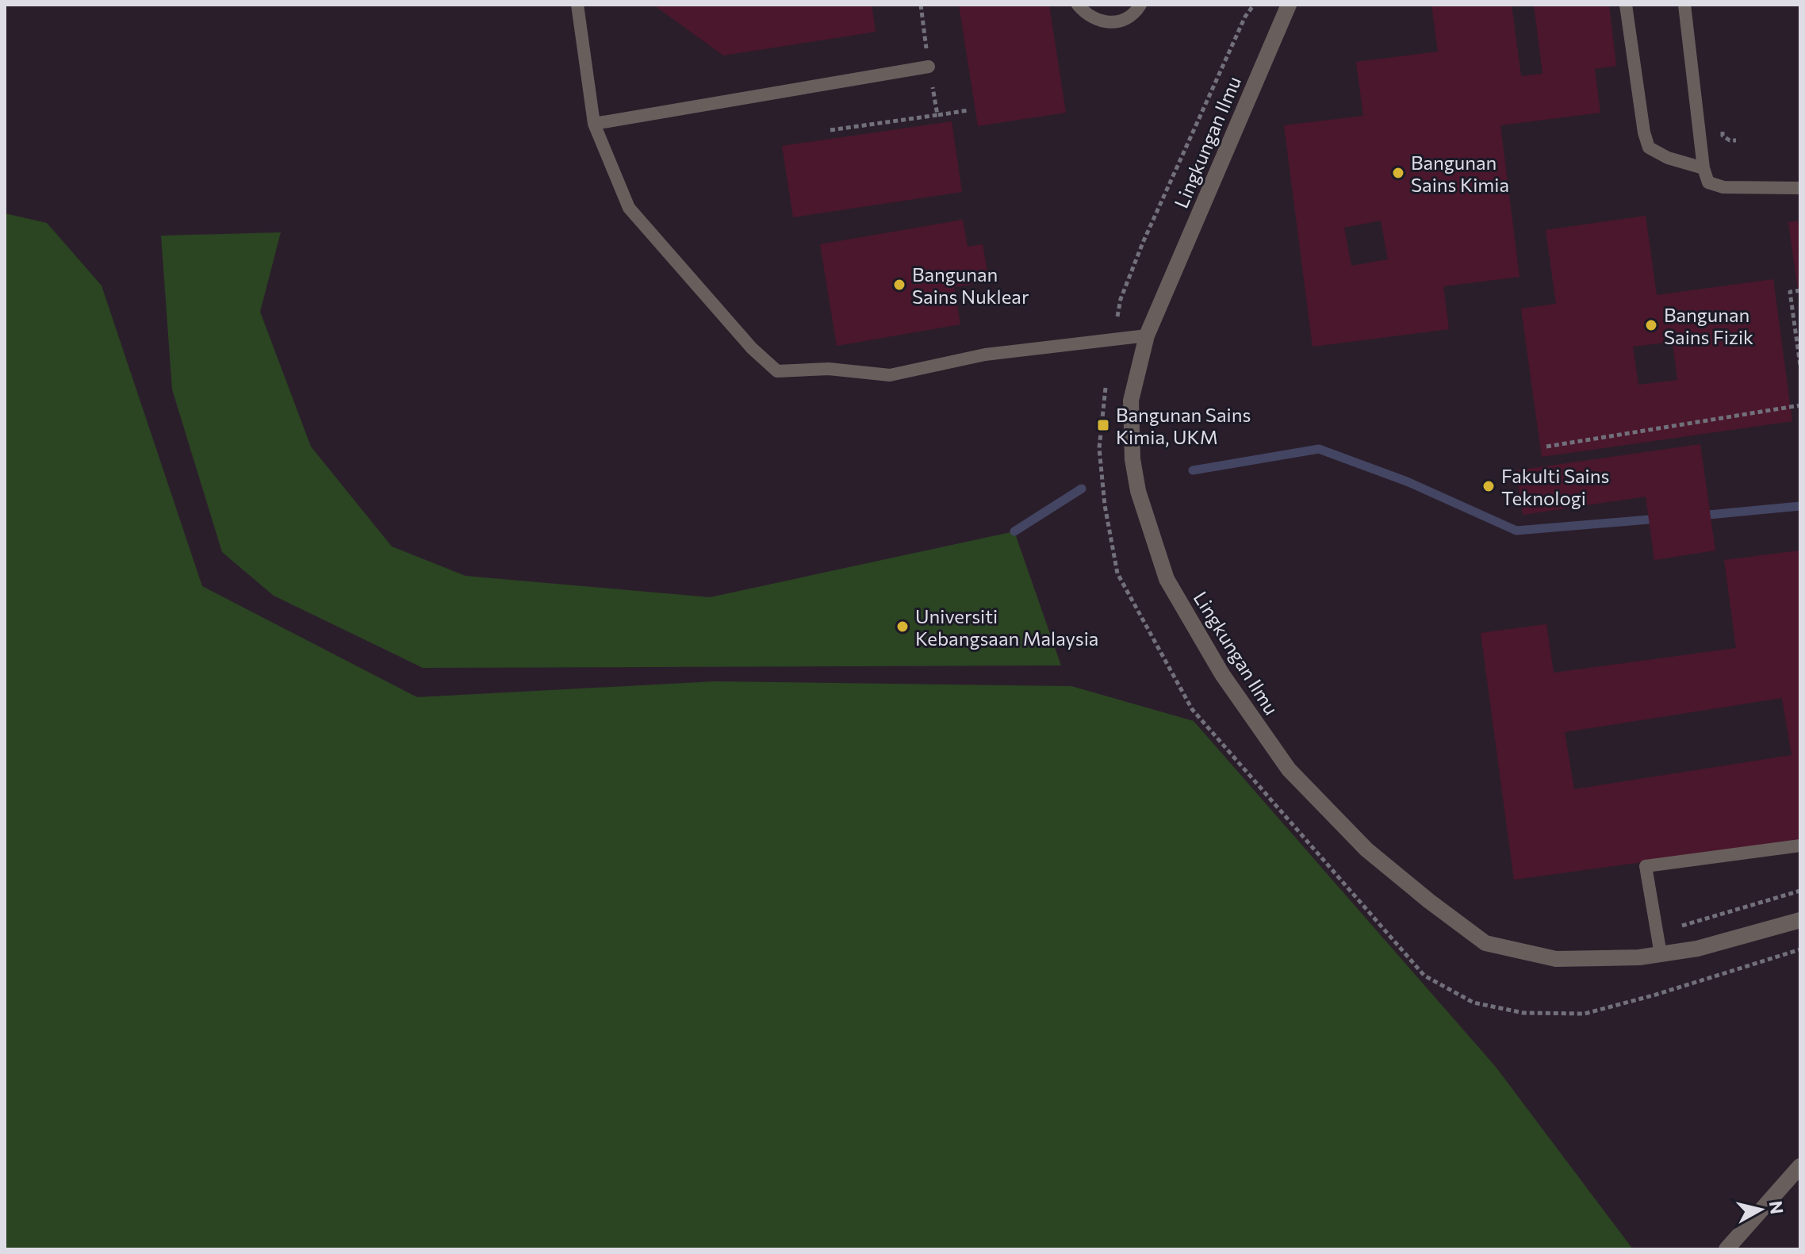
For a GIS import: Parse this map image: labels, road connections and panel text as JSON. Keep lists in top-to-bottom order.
{
  "streets": {
    "street": ["Lingkungan Ilmu"]
  },
  "places": {
    "other": [
      "Bangunan Sains Kimia",
      "Bangunan Sains Nuklear",
      "Bangunan Sains Fizik",
      "Fakulti Sains Teknologi",
      "Universiti Kebangsaan Malaysia"
    ],
    "transit": ["Bangunan Sains Kimia, UKM"]
  },
  "north": "right"
}
